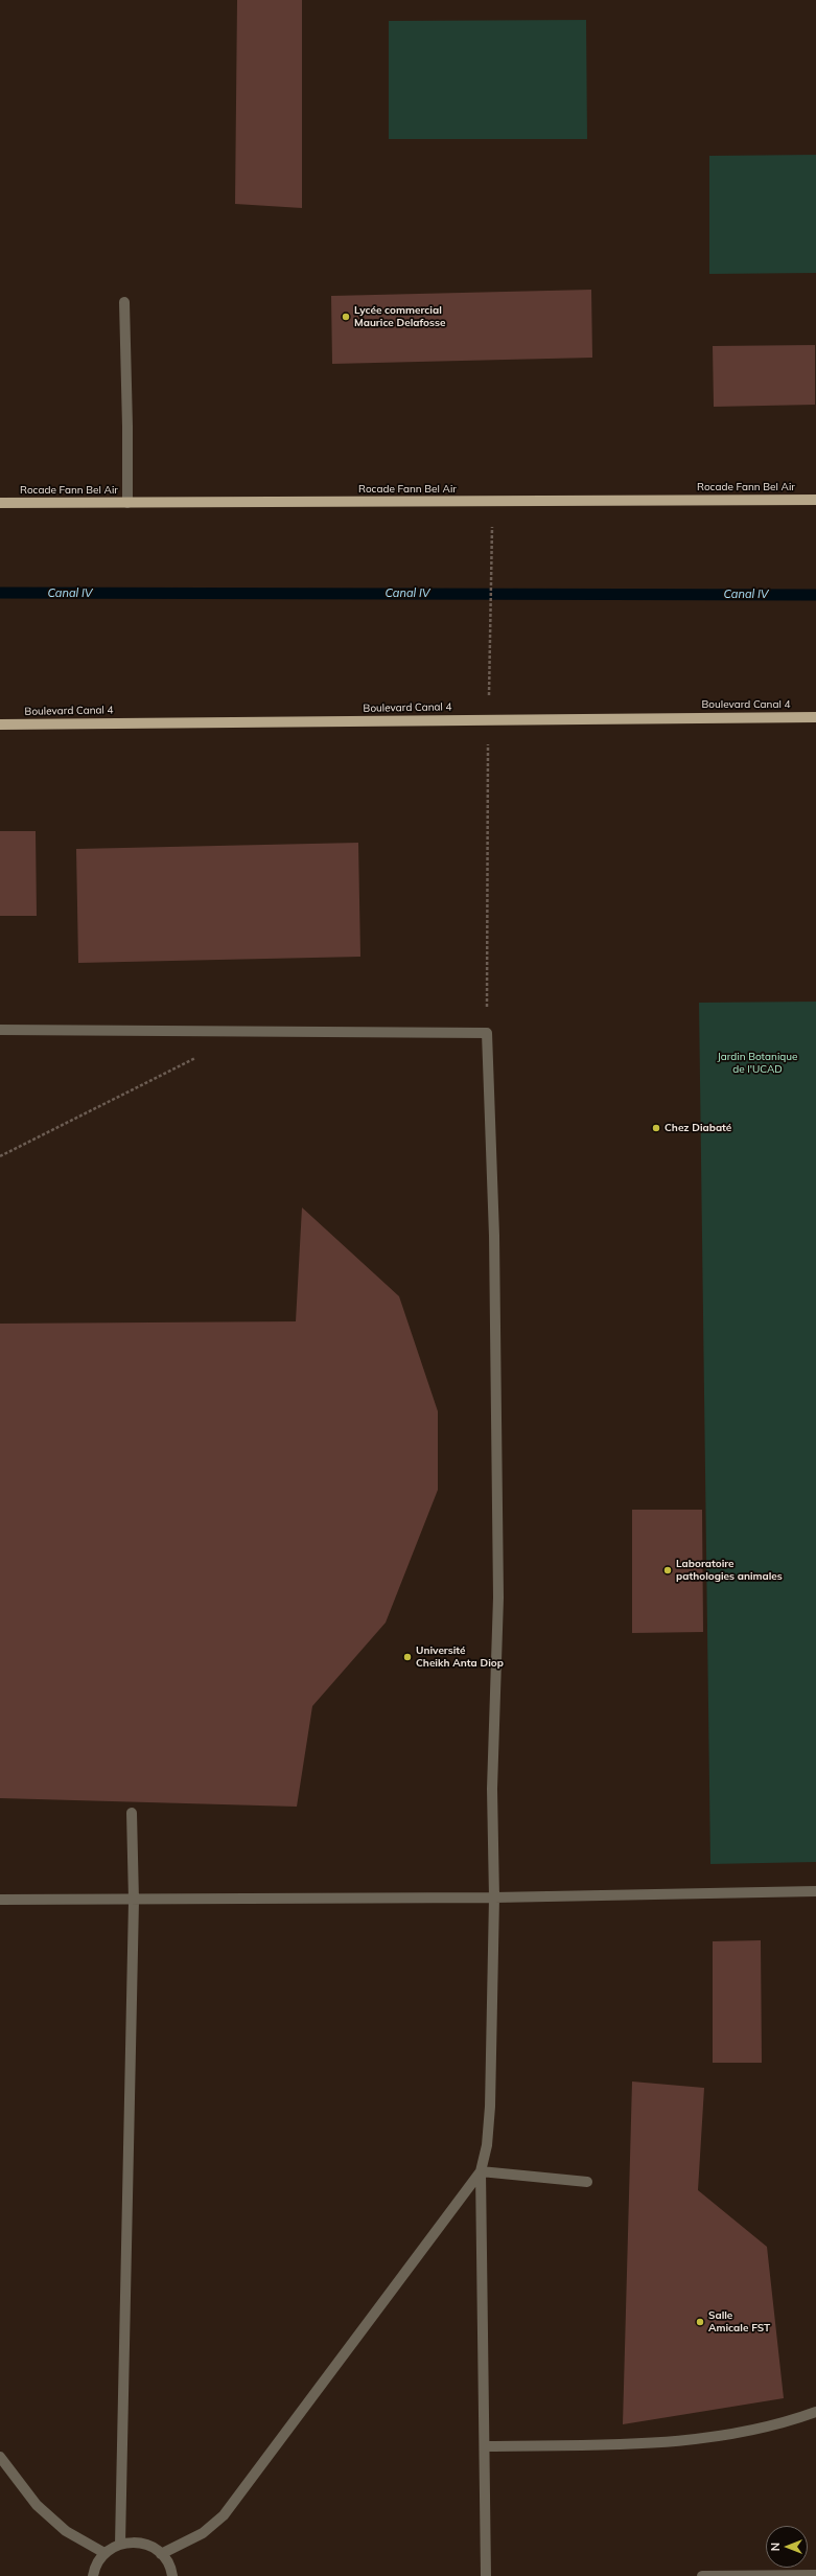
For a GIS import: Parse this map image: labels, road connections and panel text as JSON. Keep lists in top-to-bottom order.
{
  "streets": {
    "main road": ["Rocade Fann Bel Air", "Boulevard Canal 4"]
  },
  "water": ["Canal IV"],
  "parks": ["Jardin Botanique de l'UCAD"],
  "places": [
    "Lycée commercial Maurice Delafosse",
    "Chez Diabaté",
    "Laboratoire pathologies animales",
    "Université Cheikh Anta Diop",
    "Salle Amicale FST"
  ],
  "north": "left"
}
